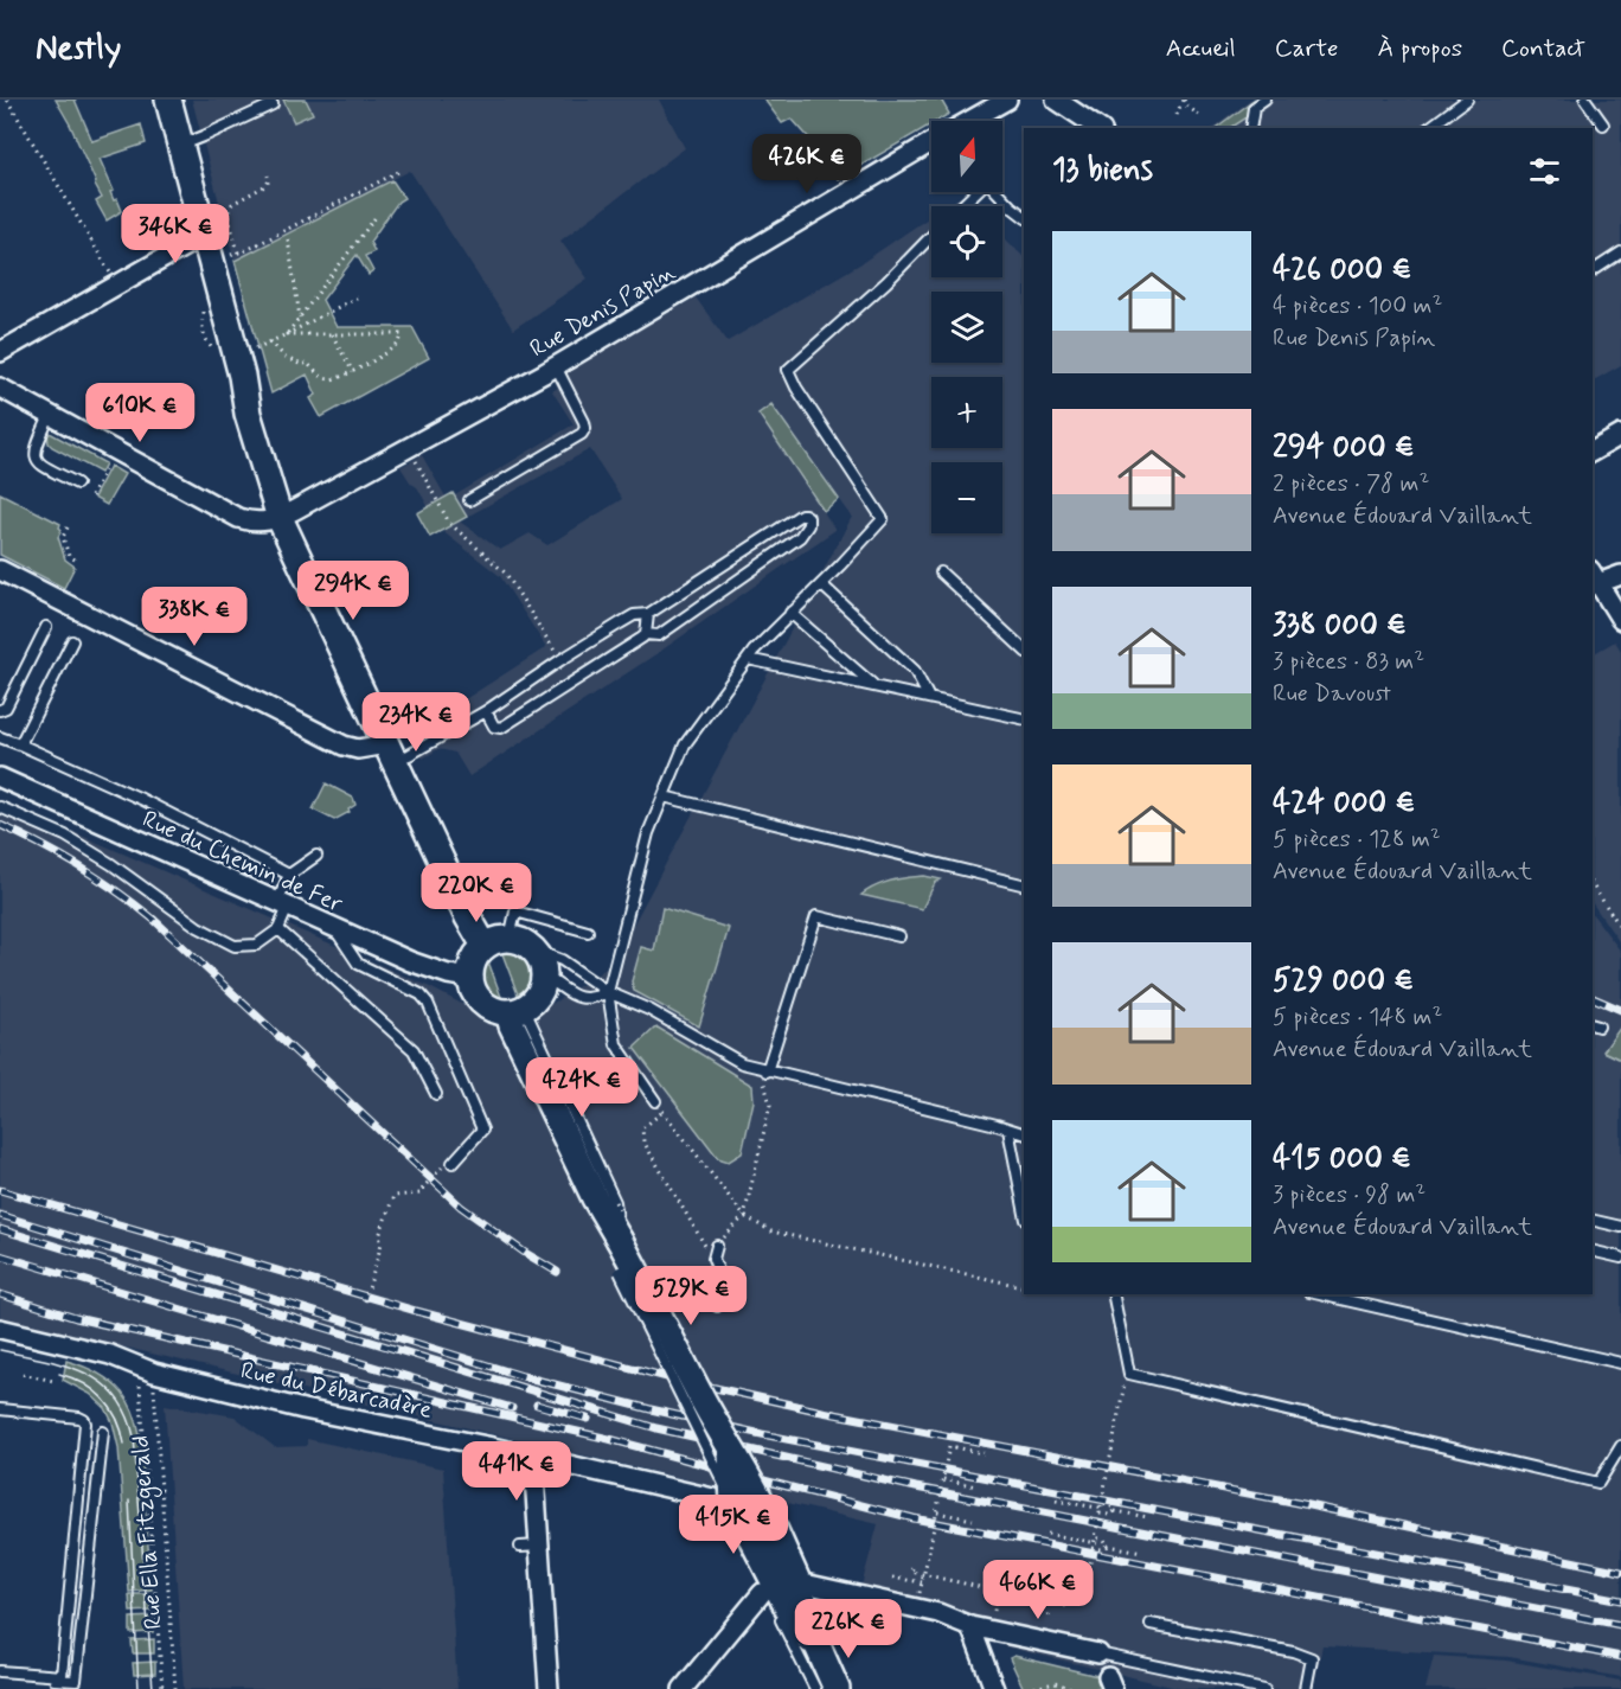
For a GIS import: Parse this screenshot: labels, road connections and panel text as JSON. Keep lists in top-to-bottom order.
{
  "streets": {
    "street": ["Rue Denis Papin", "Rue du Chemin de Fer", "Rue du Débarcadère"],
    "path": ["Rue Ella Fitzgerald"]
  },
  "crossings": [
    ["Rue du Débarcadère", "Rue Ella Fitzgerald"]
  ],
  "north": "top",
  "page": {
    "header": "Nestly",
    "nav": [
      "Accueil",
      "Carte",
      "À propos",
      "Contact"
    ],
    "map_buttons": ["+", "−"],
    "heading": "13 biens",
    "price": [
      "426K €",
      "346K €",
      "610K €",
      "294K €",
      "338K €",
      "234K €",
      "220K €",
      "424K €",
      "529K €",
      "441K €",
      "415K €",
      "466K €",
      "226K €"
    ],
    "list": [
      {
        "name": "426 000 €",
        "note": "4 pièces · 100 m² · Rue Denis Papin"
      },
      {
        "name": "294 000 €",
        "note": "2 pièces · 78 m² · Avenue Édouard Vaillant"
      },
      {
        "name": "338 000 €",
        "note": "3 pièces · 83 m² · Rue Davoust"
      },
      {
        "name": "424 000 €",
        "note": "5 pièces · 128 m² · Avenue Édouard Vaillant"
      },
      {
        "name": "529 000 €",
        "note": "5 pièces · 148 m² · Avenue Édouard Vaillant"
      },
      {
        "name": "415 000 €",
        "note": "3 pièces · 98 m² · Avenue Édouard Vaillant"
      }
    ]
  }
}
